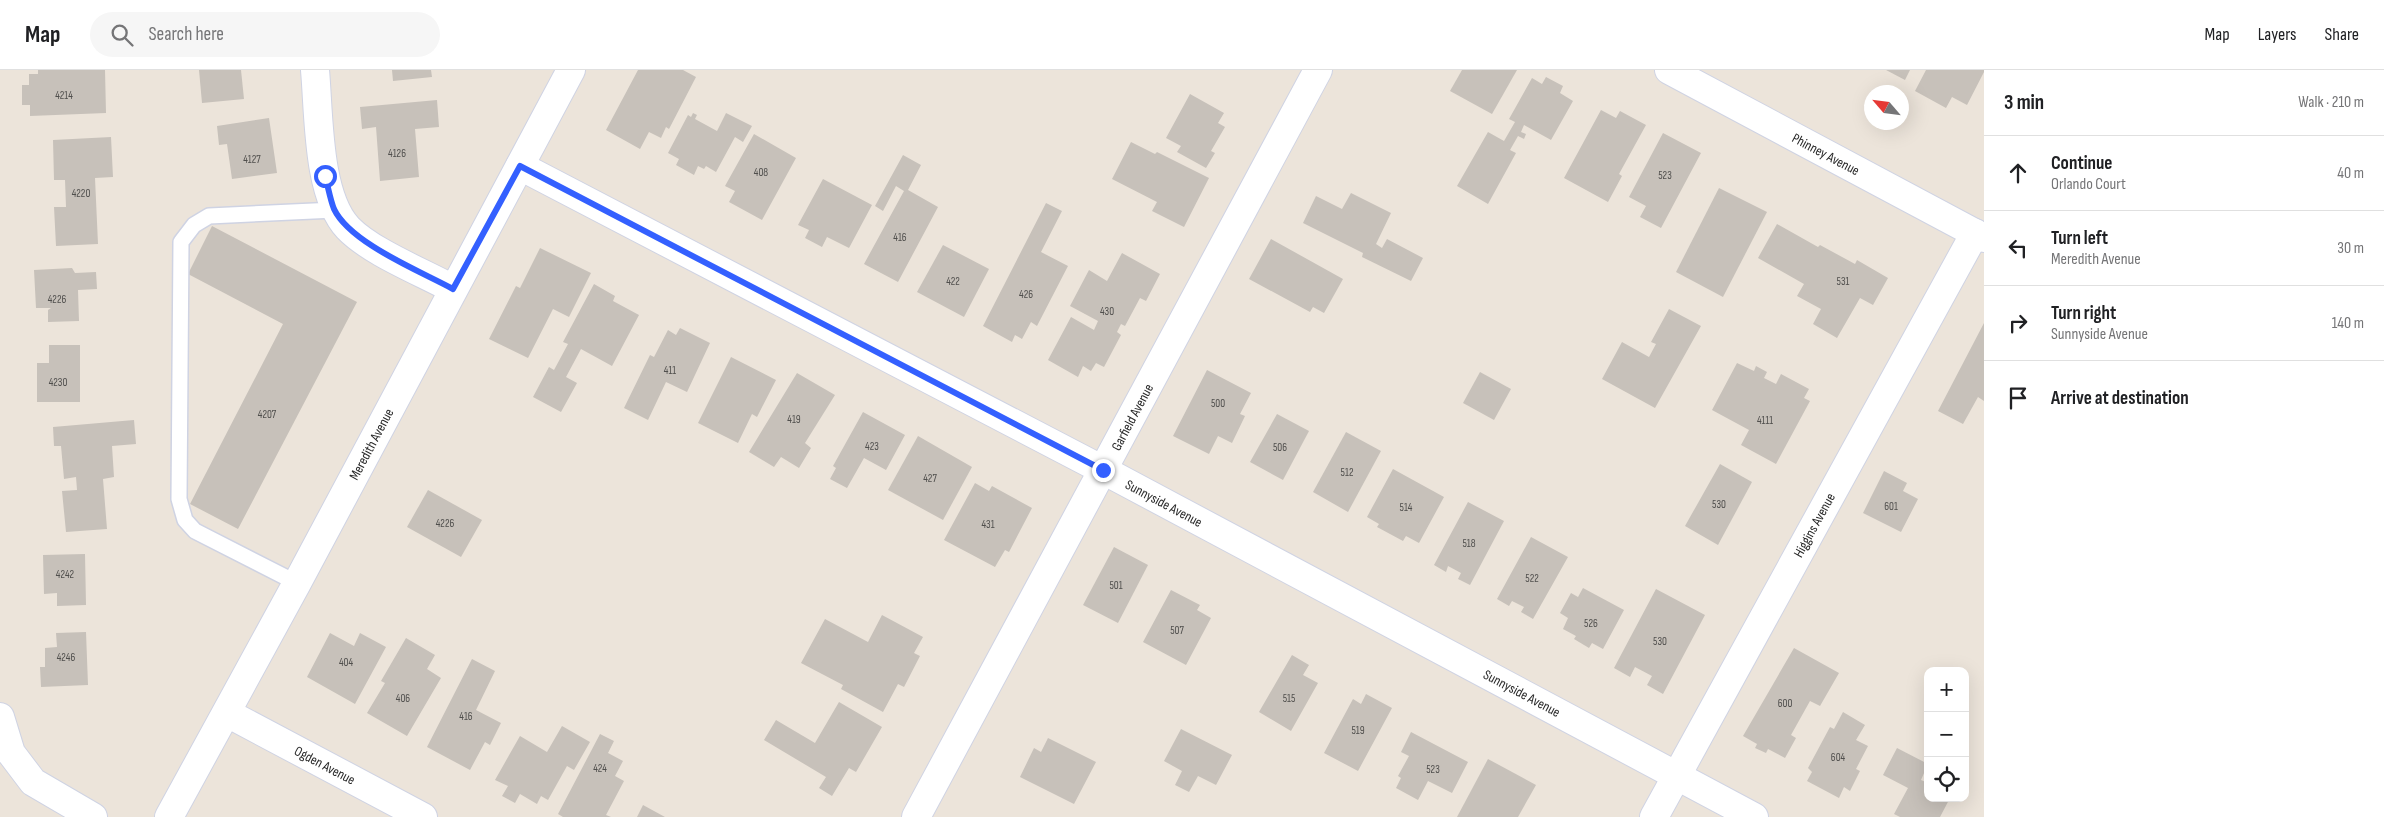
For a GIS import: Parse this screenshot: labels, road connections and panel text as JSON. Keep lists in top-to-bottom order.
{
  "streets": {
    "street": [
      "Phinney Avenue",
      "Garfield Avenue",
      "Meredith Avenue",
      "Sunnyside Avenue",
      "Higgins Avenue",
      "Ogden Avenue"
    ]
  },
  "crossings": [
    ["Phinney Avenue", "Higgins Avenue"],
    ["Garfield Avenue", "Sunnyside Avenue"],
    ["Meredith Avenue", "Sunnyside Avenue"],
    ["Meredith Avenue", "Ogden Avenue"],
    ["Sunnyside Avenue", "Higgins Avenue"]
  ],
  "house_numbers": [
    "4214",
    "4126",
    "4127",
    "408",
    "523",
    "4220",
    "416",
    "422",
    "531",
    "426",
    "4226",
    "430",
    "411",
    "4230",
    "500",
    "4207",
    "419",
    "4111",
    "423",
    "506",
    "512",
    "427",
    "530",
    "601",
    "514",
    "4226",
    "431",
    "518",
    "4242",
    "522",
    "501",
    "526",
    "507",
    "530",
    "4246",
    "404",
    "406",
    "515",
    "600",
    "416",
    "519",
    "604",
    "424",
    "523"
  ],
  "north": "top left",
  "page": {
    "header": "Map",
    "search": "Search here",
    "nav": ["Map", "Layers", "Share"],
    "heading": ["3 min", "Walk · 210 m"],
    "list": [
      ["Continue", "Orlando Court", "40 m"],
      ["Turn left", "Meredith Avenue", "30 m"],
      ["Turn right", "Sunnyside Avenue", "140 m"],
      "Arrive at destination"
    ],
    "map_buttons": ["+", "−"]
  }
}
